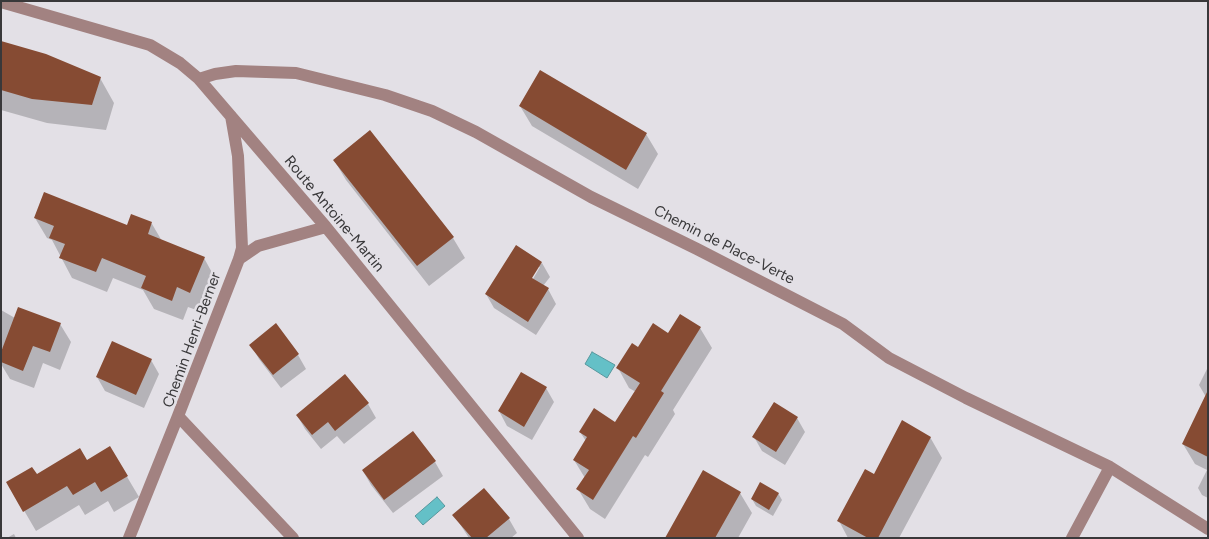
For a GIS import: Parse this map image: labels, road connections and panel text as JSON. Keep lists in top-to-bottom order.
{
  "streets": {
    "street": ["Route Antoine-Martin", "Chemin de Place-Verte", "Chemin Henri-Berner"]
  },
  "crossings": [
    ["Route Antoine-Martin", "Chemin de Place-Verte"],
    ["Route Antoine-Martin", "Chemin Henri-Berner"]
  ]
}
